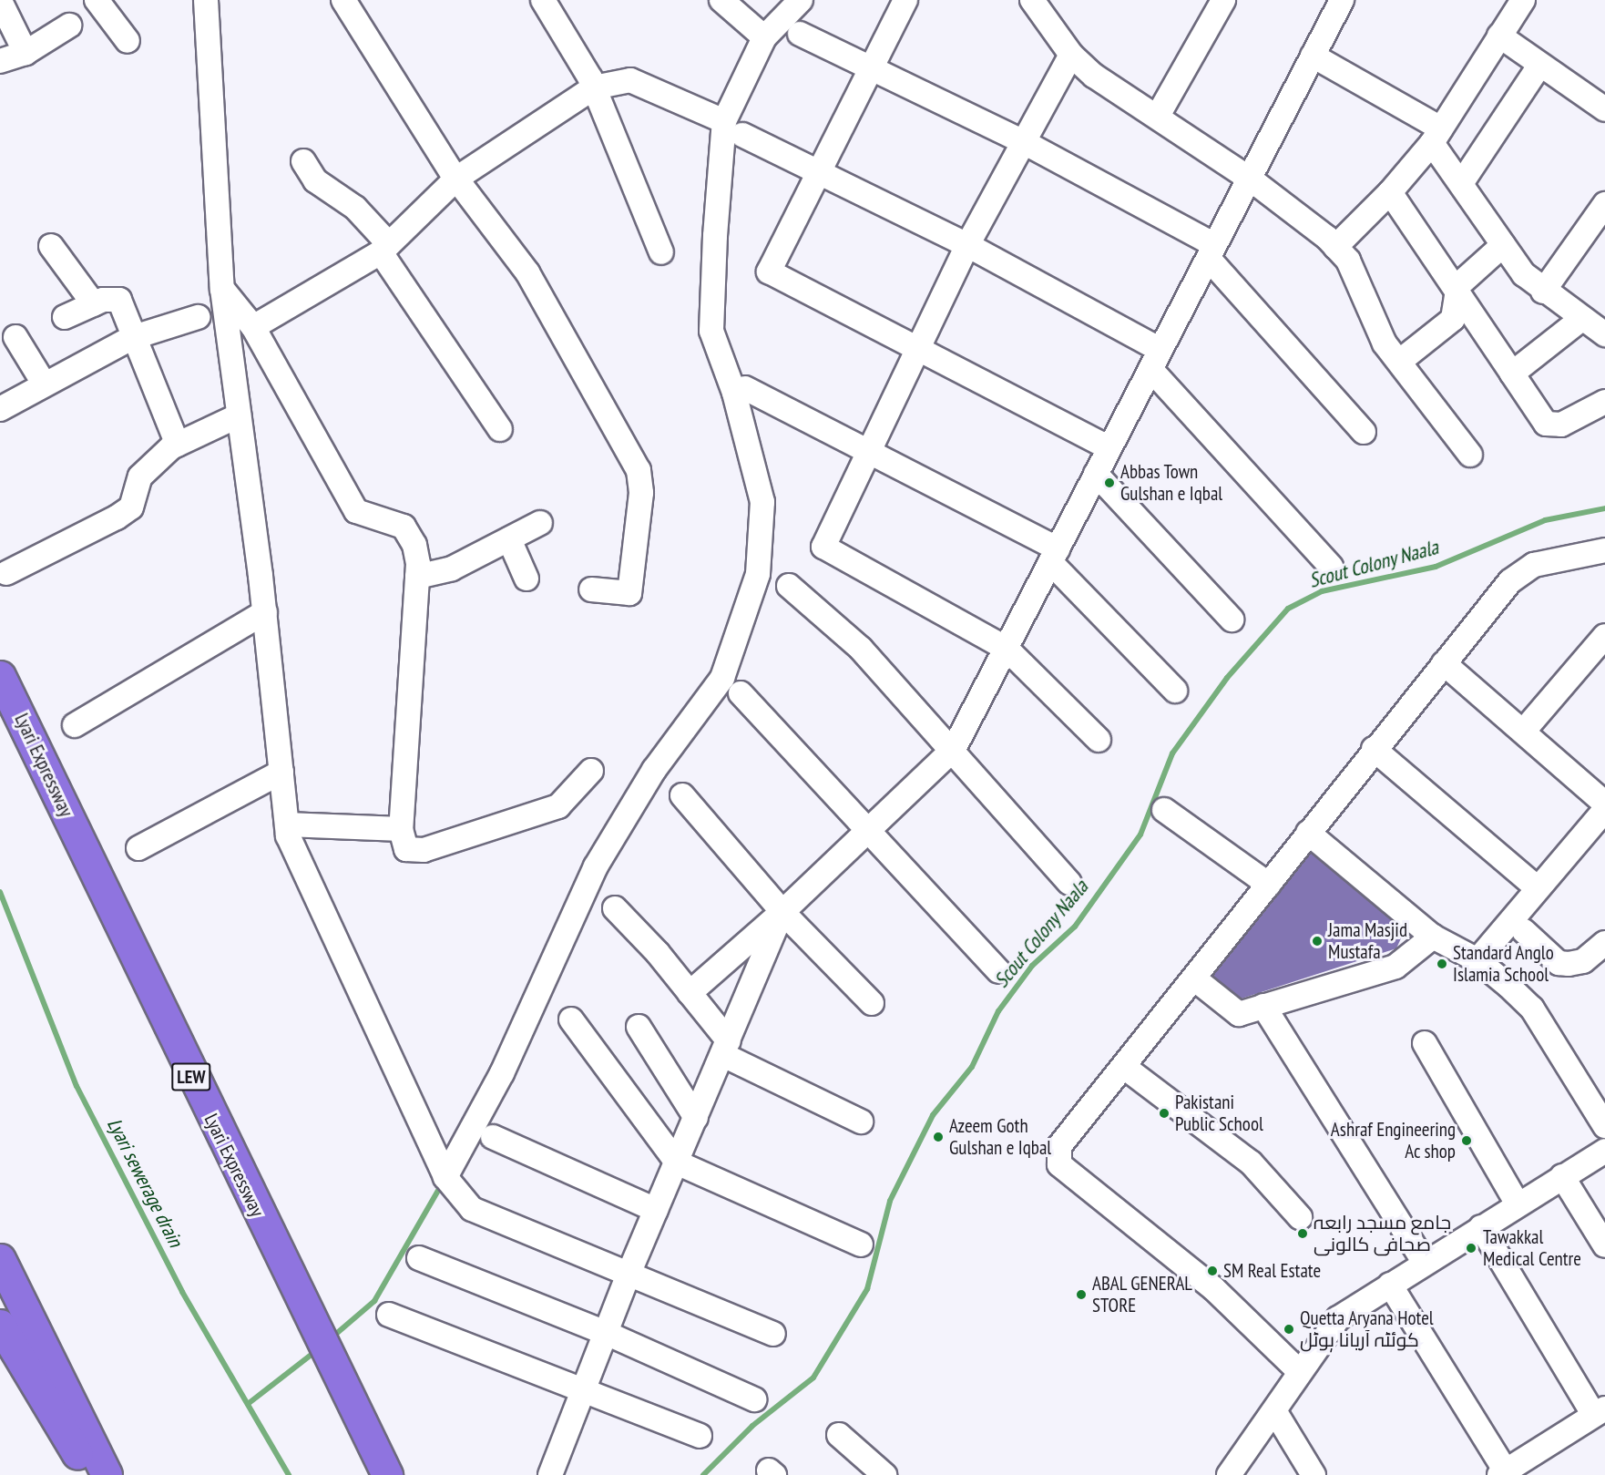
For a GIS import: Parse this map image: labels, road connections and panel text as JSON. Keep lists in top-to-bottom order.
{
  "streets": {
    "highway": ["Lyari Expressway", "LEW"]
  },
  "water": ["Scout Colony Naala", "Lyari sewerage drain"],
  "places": [
    "Abbas Town Gulshan e Iqbal",
    "Jama Masjid Mustafa",
    "Standard Anglo Islamia School",
    "Pakistani Public School",
    "Azeem Goth Gulshan e Iqbal",
    "Ashraf Engineering Ac shop",
    "جامع مسجد رابعہ صحافی کالونی",
    "Tawakkal Medical Centre",
    "SM Real Estate",
    "ABAL GENERAL STORE",
    "Quetta Aryana Hotel کوئٹہ آریانا ہوٹل"
  ]
}
